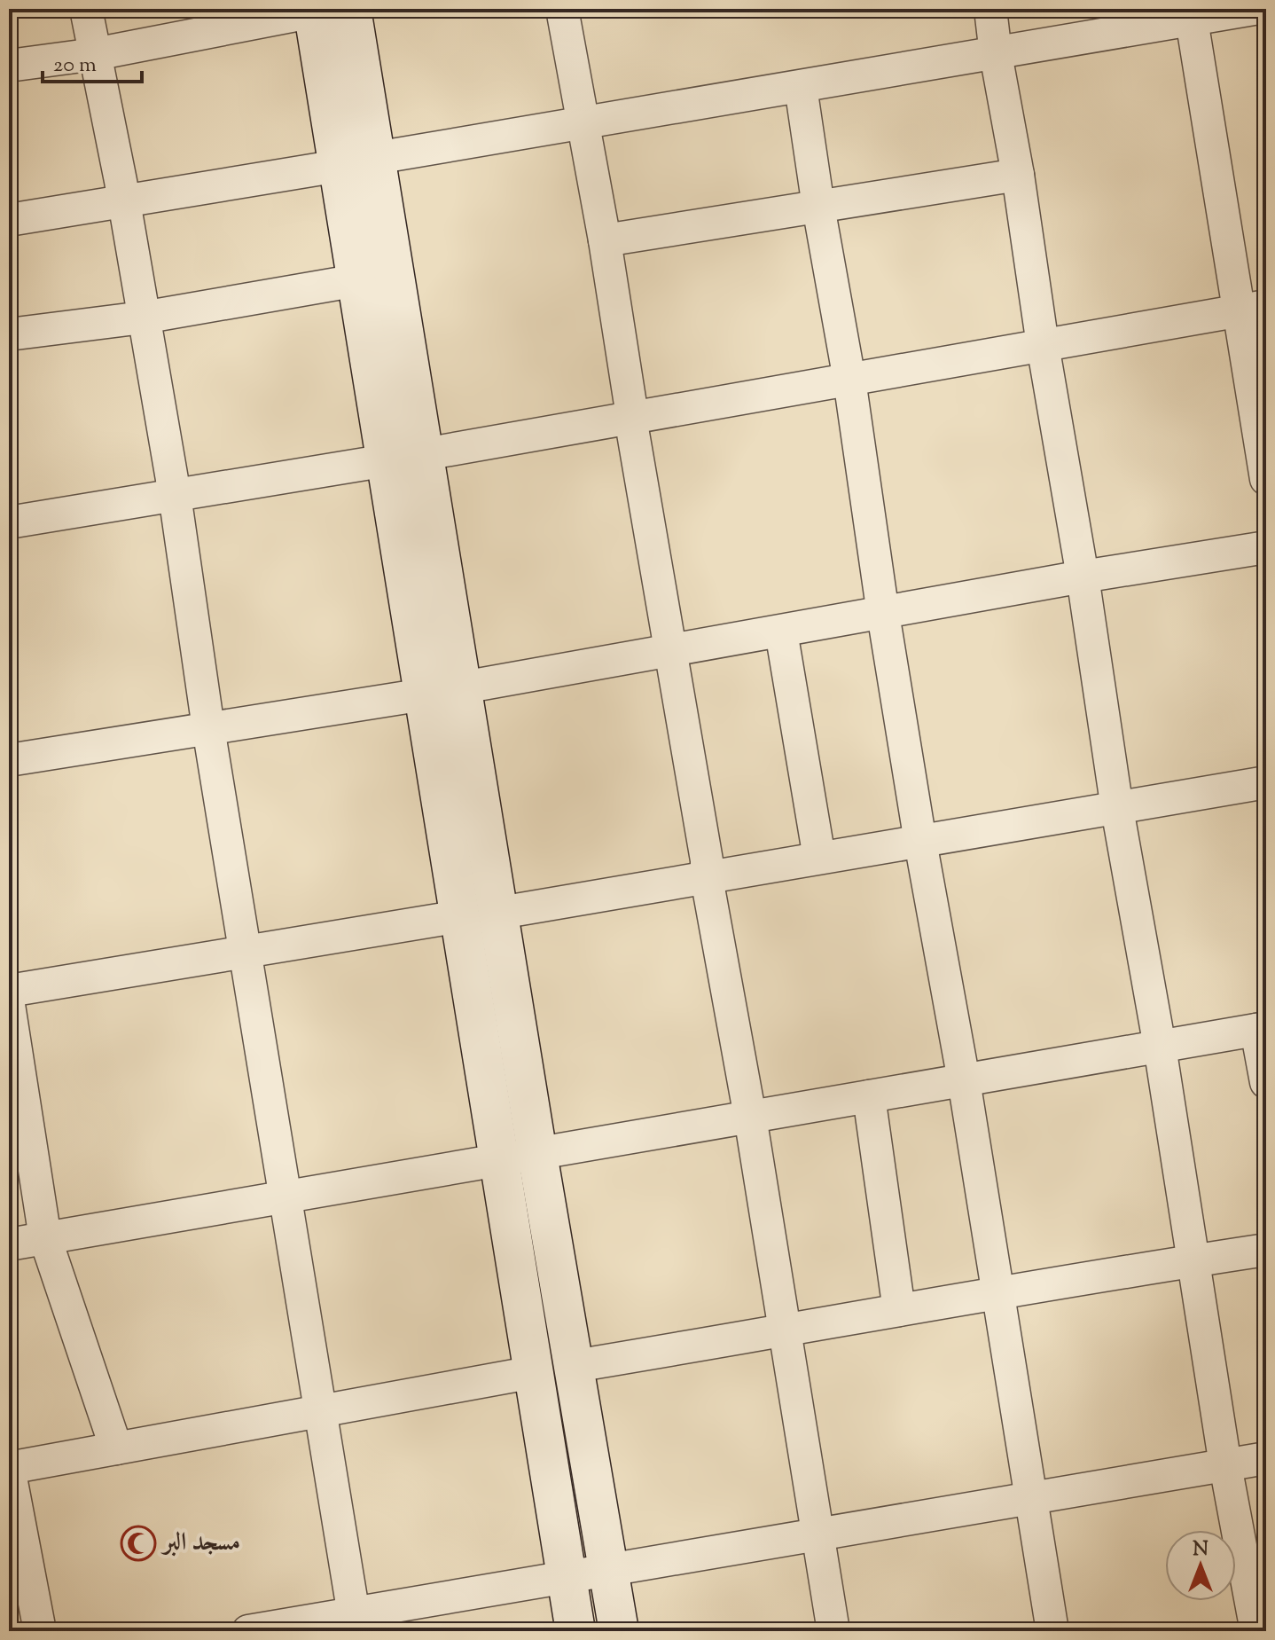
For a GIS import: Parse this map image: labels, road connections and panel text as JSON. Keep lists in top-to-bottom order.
{
  "places": {
    "mosque": ["مسجد البر"]
  },
  "scale_bar": "20 m",
  "north": "top"
}
